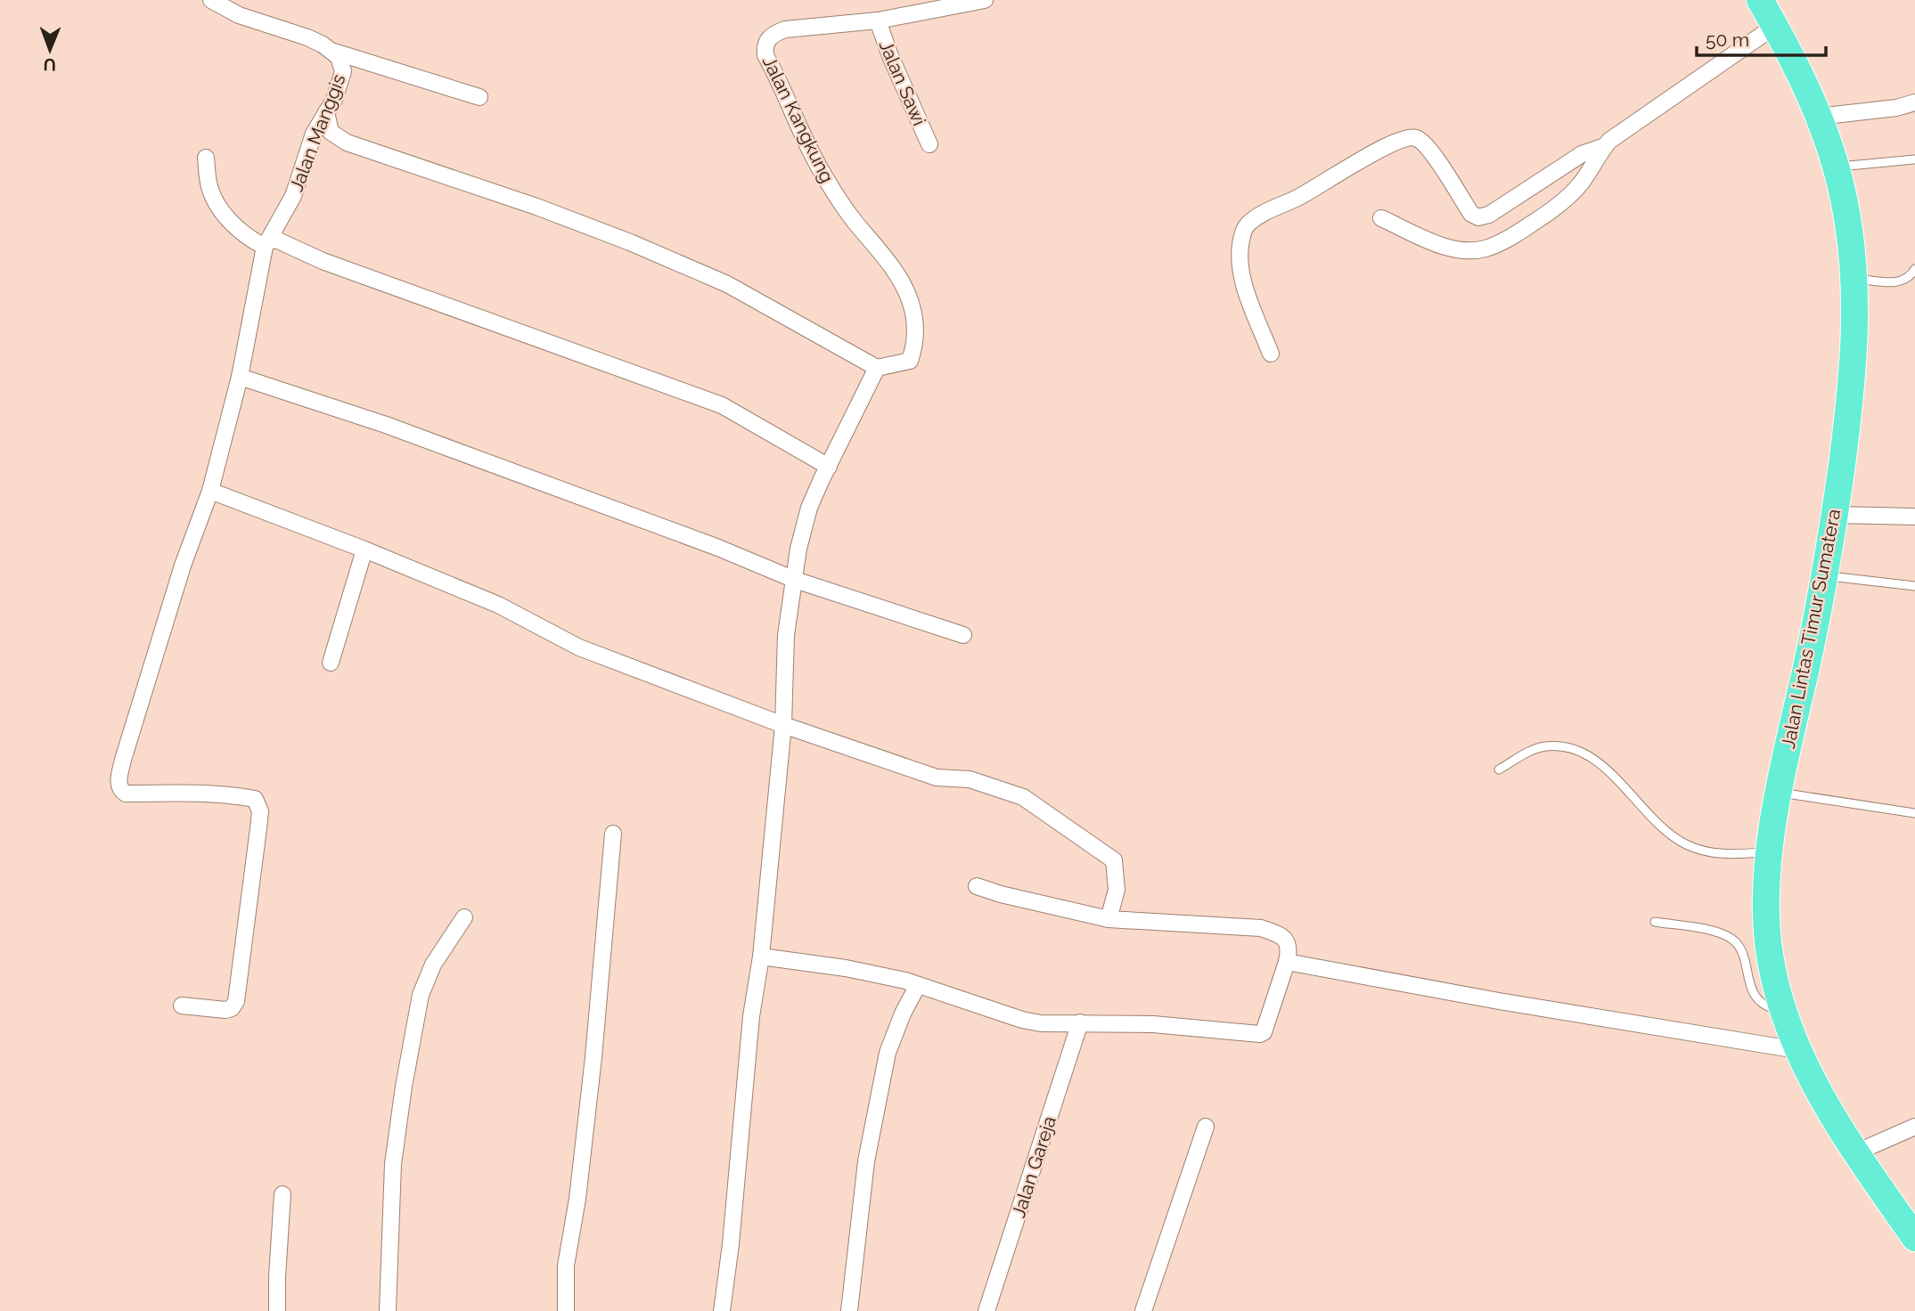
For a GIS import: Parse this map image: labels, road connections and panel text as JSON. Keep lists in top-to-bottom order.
{
  "streets": {
    "highway": ["Jalan Lintas Timur Sumatera"],
    "street": [
      "Jalan Sawi",
      "Jalan Kangkung",
      "Jalan Manggis",
      "Jalan Gareja"
    ]
  },
  "crossings": [
    ["Jalan Sawi", "Jalan Kangkung"]
  ],
  "scale_bar": "50 m",
  "north": "bottom"
}
